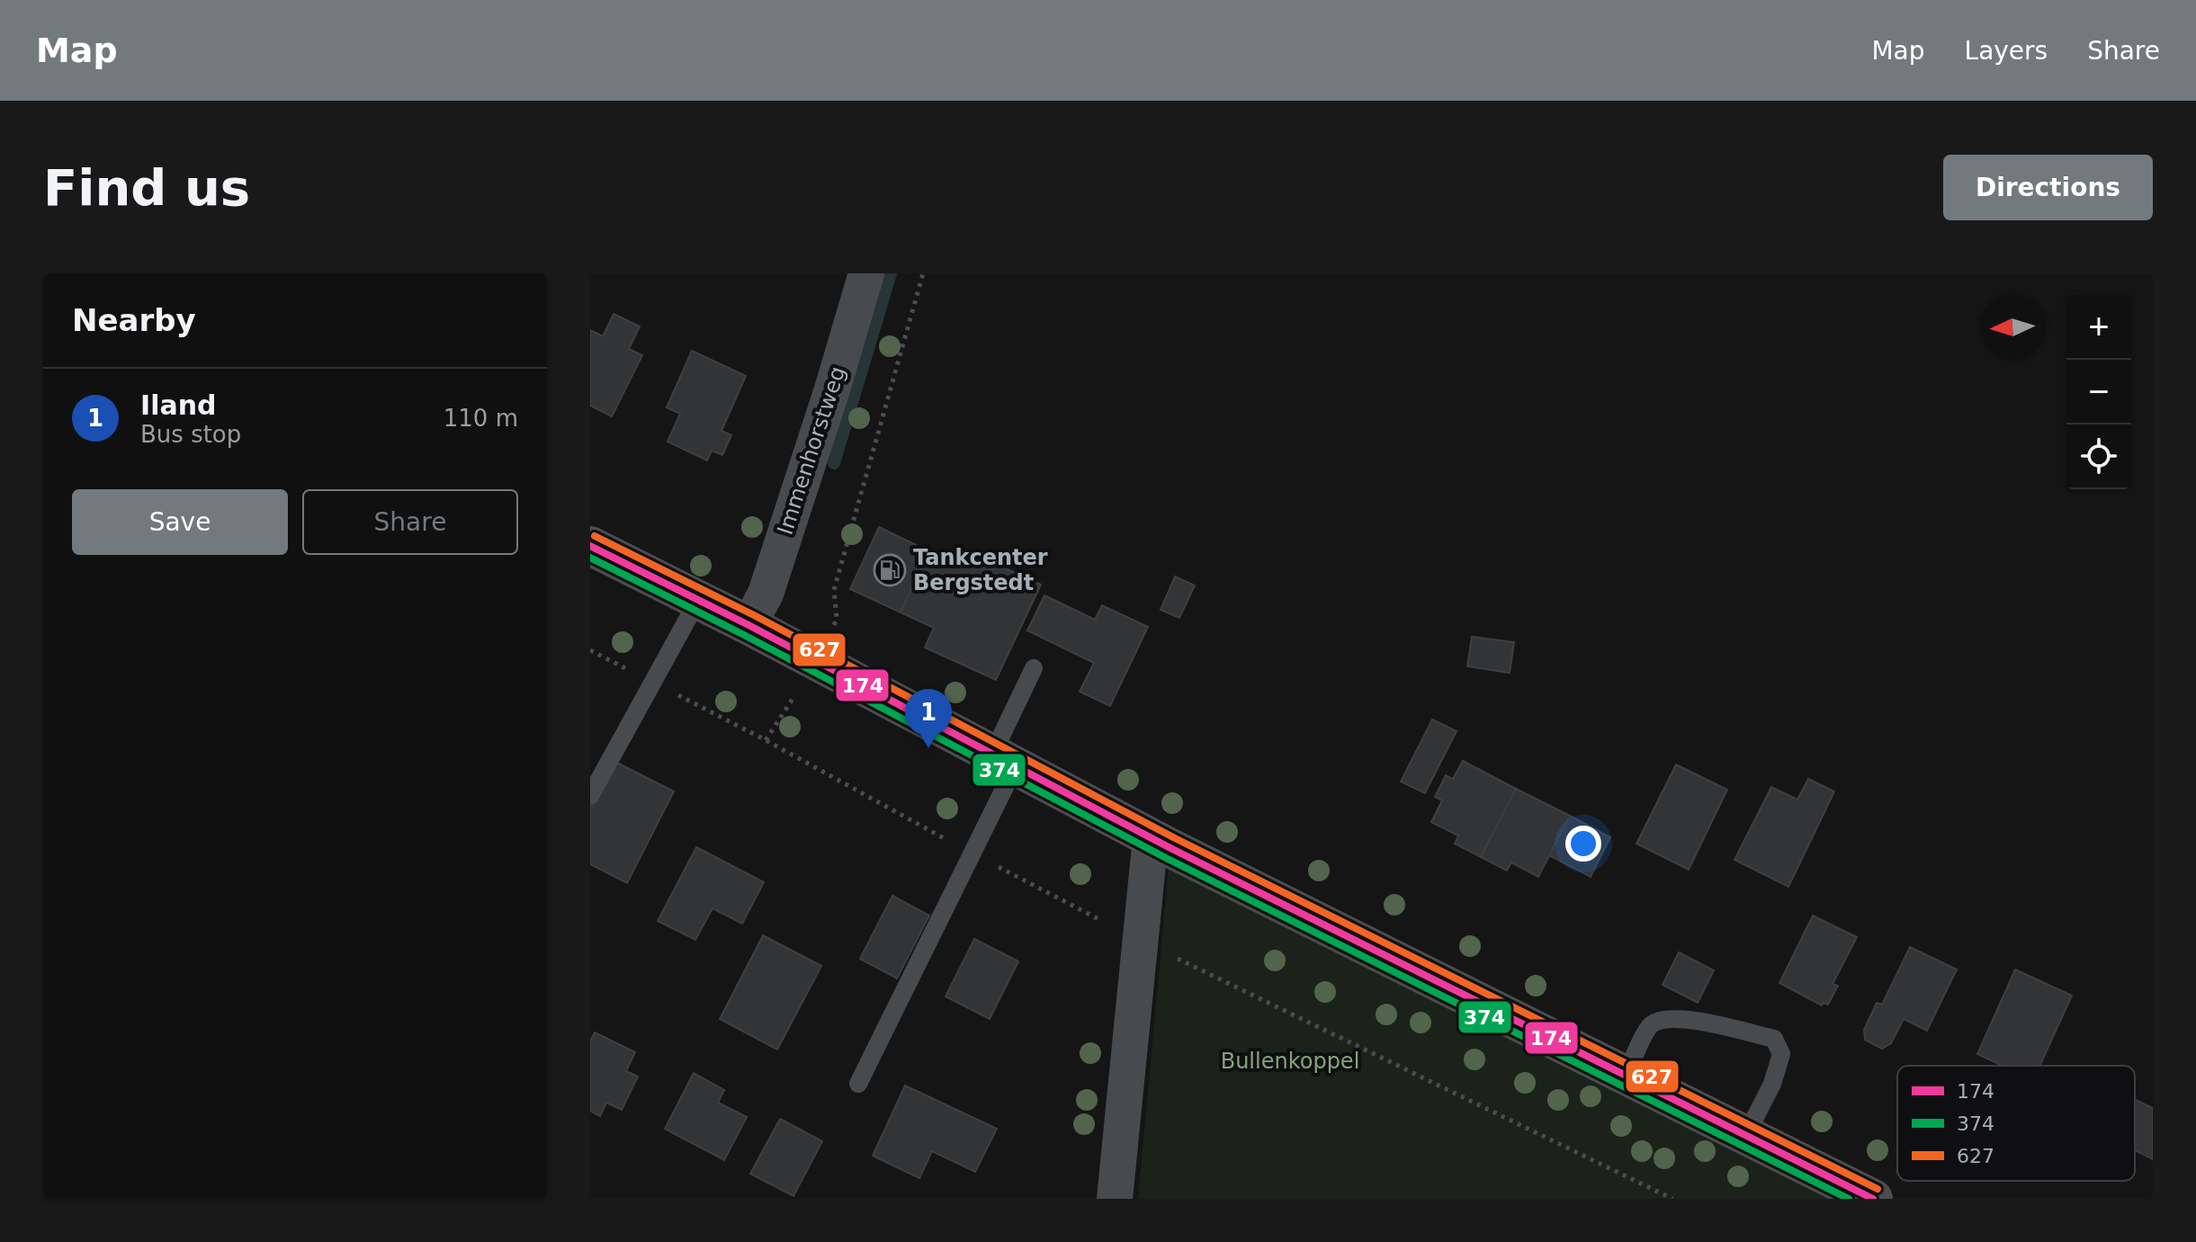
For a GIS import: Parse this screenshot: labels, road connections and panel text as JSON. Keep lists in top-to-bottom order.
{
  "streets": {
    "street": ["Immenhorstweg"]
  },
  "parks": ["Bullenkoppel"],
  "places": {
    "fuel station": ["Tankcenter Bergstedt"]
  },
  "lines": ["transit line 627", "transit line 174", "transit line 374"],
  "legend": ["174", "374", "627"],
  "north": "left",
  "page": {
    "header": "Map",
    "nav": ["Map", "Layers", "Share"],
    "buttons": [
      "Directions",
      ["Save", "Share"]
    ],
    "title": "Find us",
    "heading": "Nearby",
    "map_buttons": ["+", "−"],
    "list": [
      {
        "mark": "1",
        "name": "Iland",
        "note": "Bus stop",
        "value": "110 m"
      }
    ],
    "pins": "1"
  }
}
